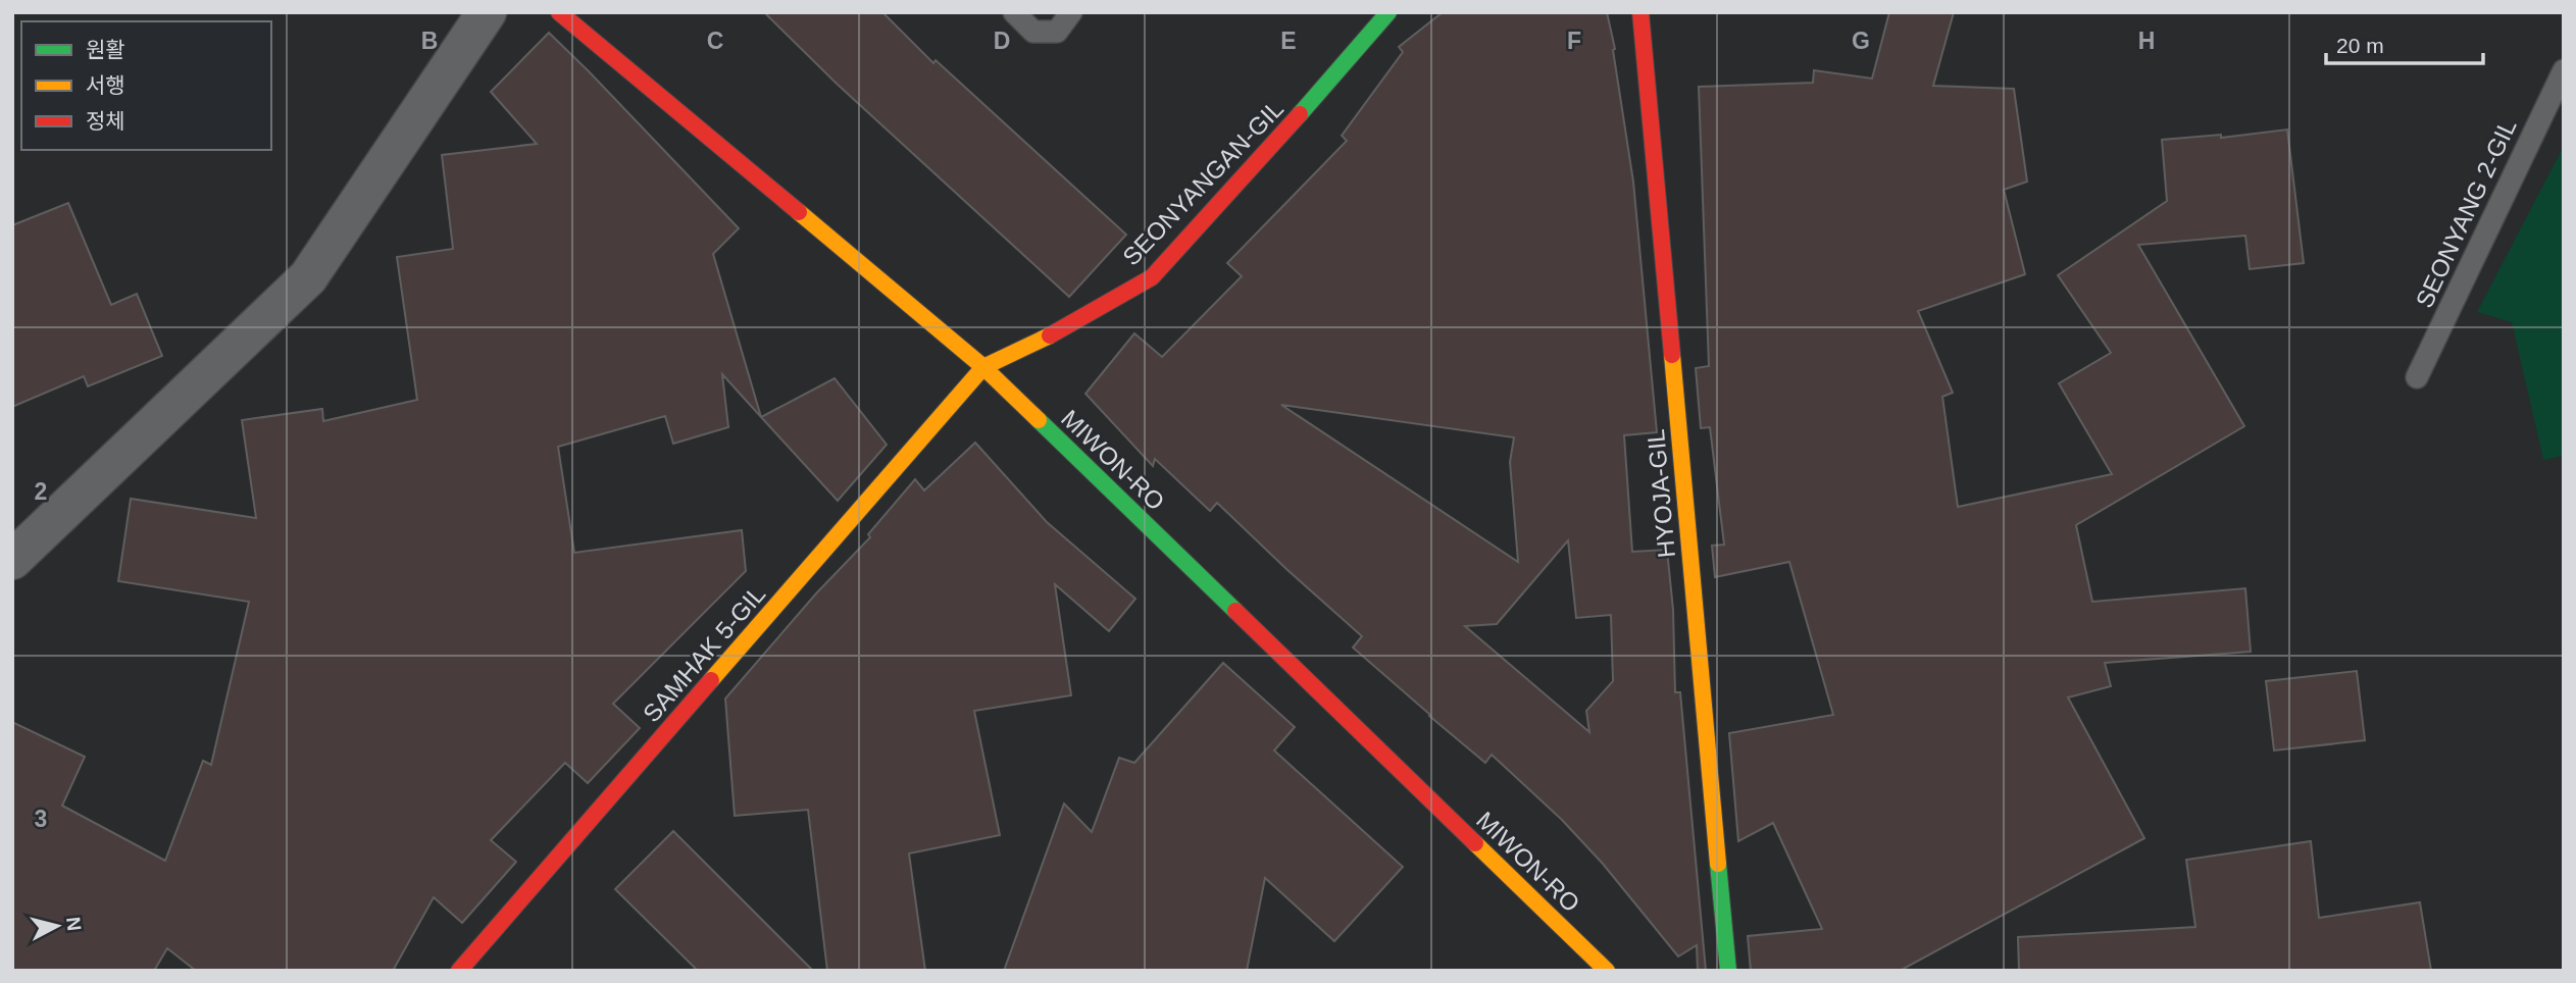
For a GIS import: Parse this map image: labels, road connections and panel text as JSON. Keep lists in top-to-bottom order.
{
  "streets": {
    "street": [
      "SEONYANGAN-GIL",
      "MIWON-RO",
      "HYOJA-GIL",
      "SAMHAK 5-GIL"
    ],
    "lane": ["SEONYANG 2-GIL"]
  },
  "crossings": [
    ["SEONYANGAN-GIL", "MIWON-RO"],
    ["SEONYANGAN-GIL", "SAMHAK 5-GIL"],
    ["MIWON-RO", "SAMHAK 5-GIL"]
  ],
  "legend": ["원활", "서행", "정체"],
  "scale_bar": "20 m",
  "north": "right",
  "grid": {
    "columns": [
      "B",
      "C",
      "D",
      "E",
      "F",
      "G",
      "H"
    ],
    "rows": ["2", "3"]
  }
}
